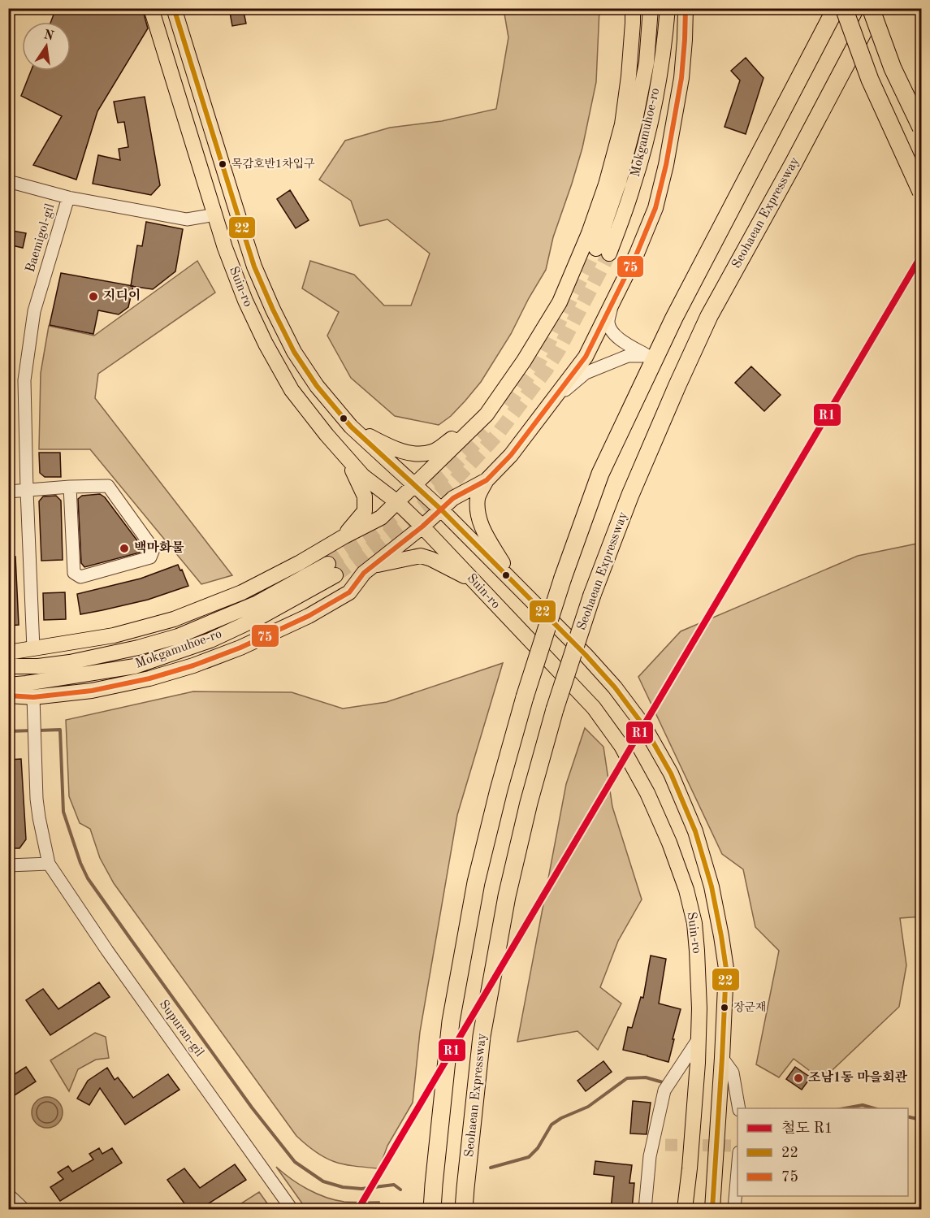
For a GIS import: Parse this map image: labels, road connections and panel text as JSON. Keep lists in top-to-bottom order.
{
  "streets": {
    "highway": ["Seohaean Expressway"],
    "main road": ["Mokgamuhoe-ro", "Suin-ro"],
    "street": ["Baemigol-gil", "Supuran-gil"]
  },
  "places": [
    "목감호반1차입구",
    "지디이",
    "백마화물",
    "장군재",
    "조남1동 마을회관"
  ],
  "lines": ["transit line 22", "transit line 75", "rail line R1"],
  "legend": ["철도 R1", "22", "75"],
  "north": "top"
}
